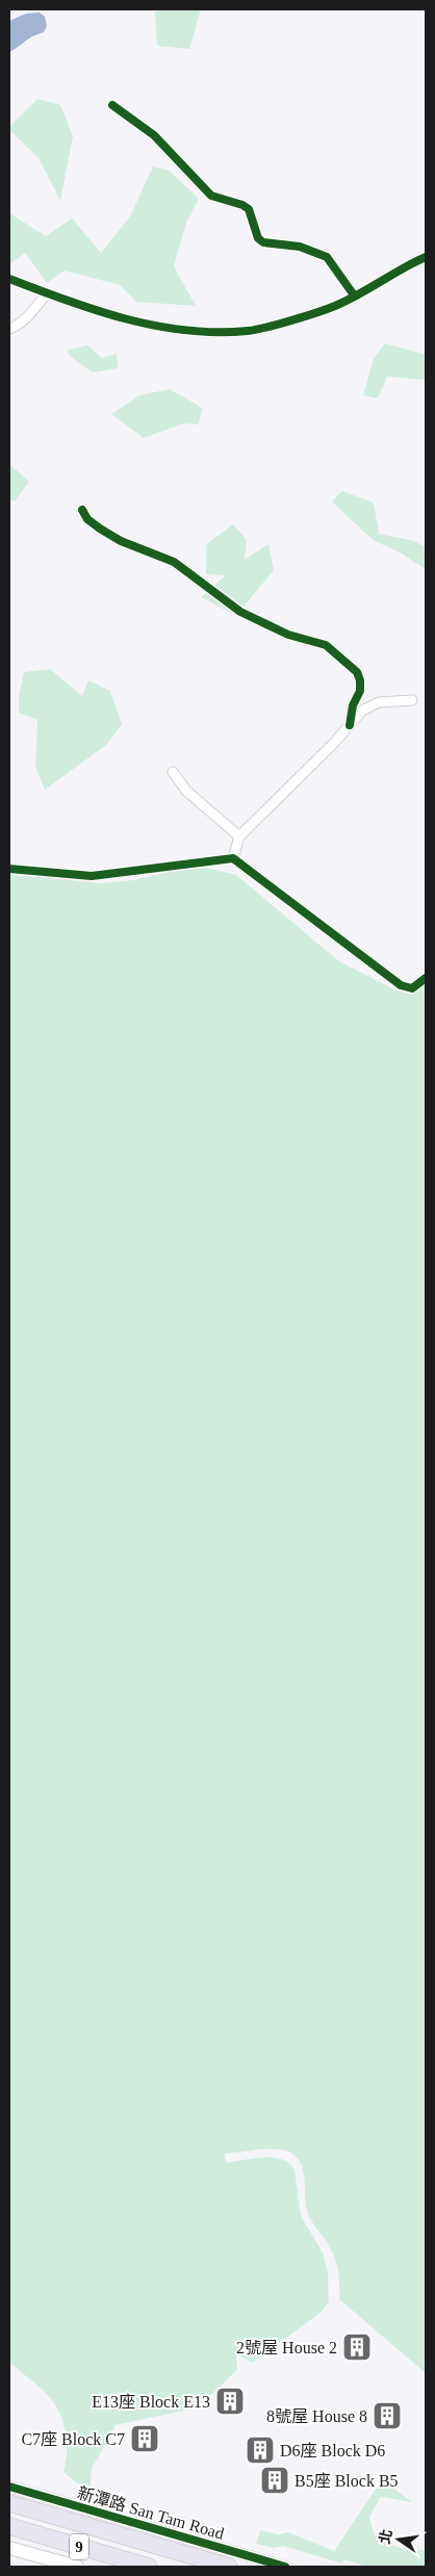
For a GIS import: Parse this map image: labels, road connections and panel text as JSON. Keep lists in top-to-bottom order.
{
  "streets": {
    "highway": ["9"],
    "street": ["新潭路 San Tam Road"]
  },
  "places": {
    "building": [
      "2號屋 House 2",
      "E13座 Block E13",
      "8號屋 House 8",
      "C7座 Block C7",
      "D6座 Block D6",
      "B5座 Block B5"
    ]
  },
  "north": "left"
}
